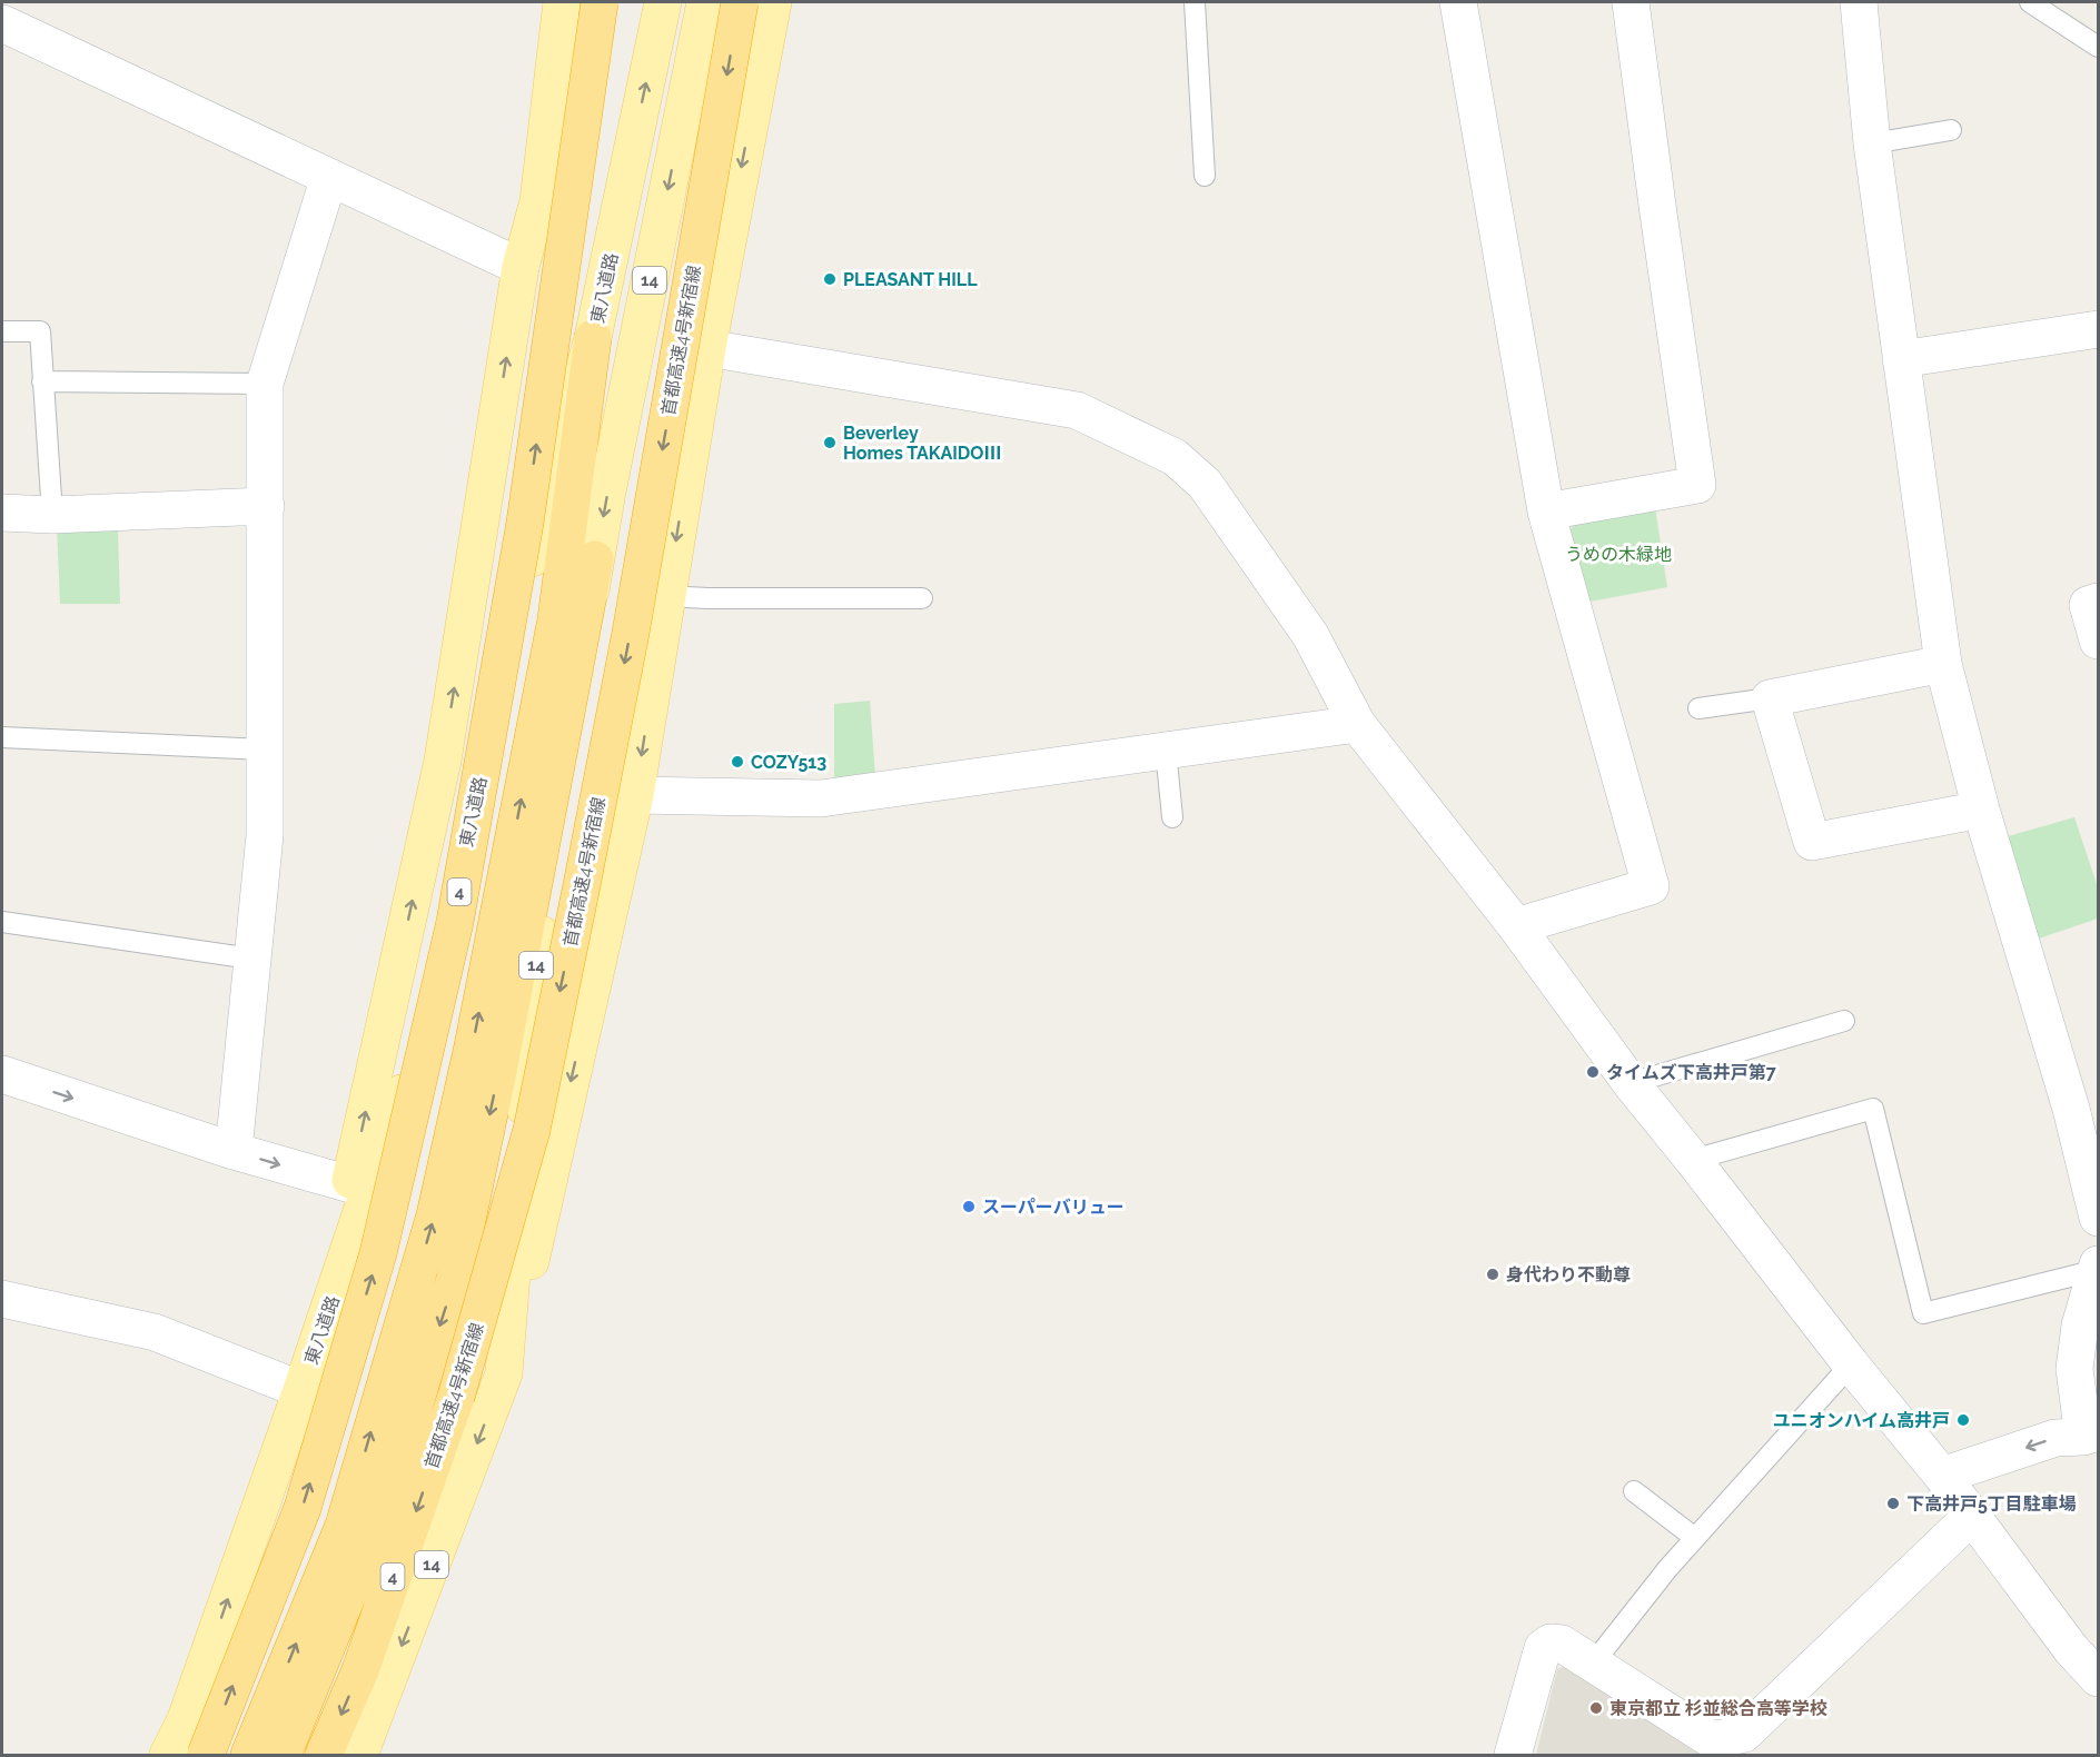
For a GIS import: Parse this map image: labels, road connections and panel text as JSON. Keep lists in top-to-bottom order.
{
  "streets": {
    "highway": ["首都高速4号新宿線", "4"],
    "main road": ["14", "東八道路"]
  },
  "parks": ["うめの木緑地"],
  "places": [
    "PLEASANT HILL",
    "Beverley Homes TAKAIDOⅢ",
    "COZY513",
    "タイムズ下高井戸第7",
    "スーパーバリュー",
    "身代わり不動尊",
    "ユニオンハイム高井戸",
    "下高井戸5丁目駐車場",
    "東京都立 杉並総合高等学校"
  ]
}
